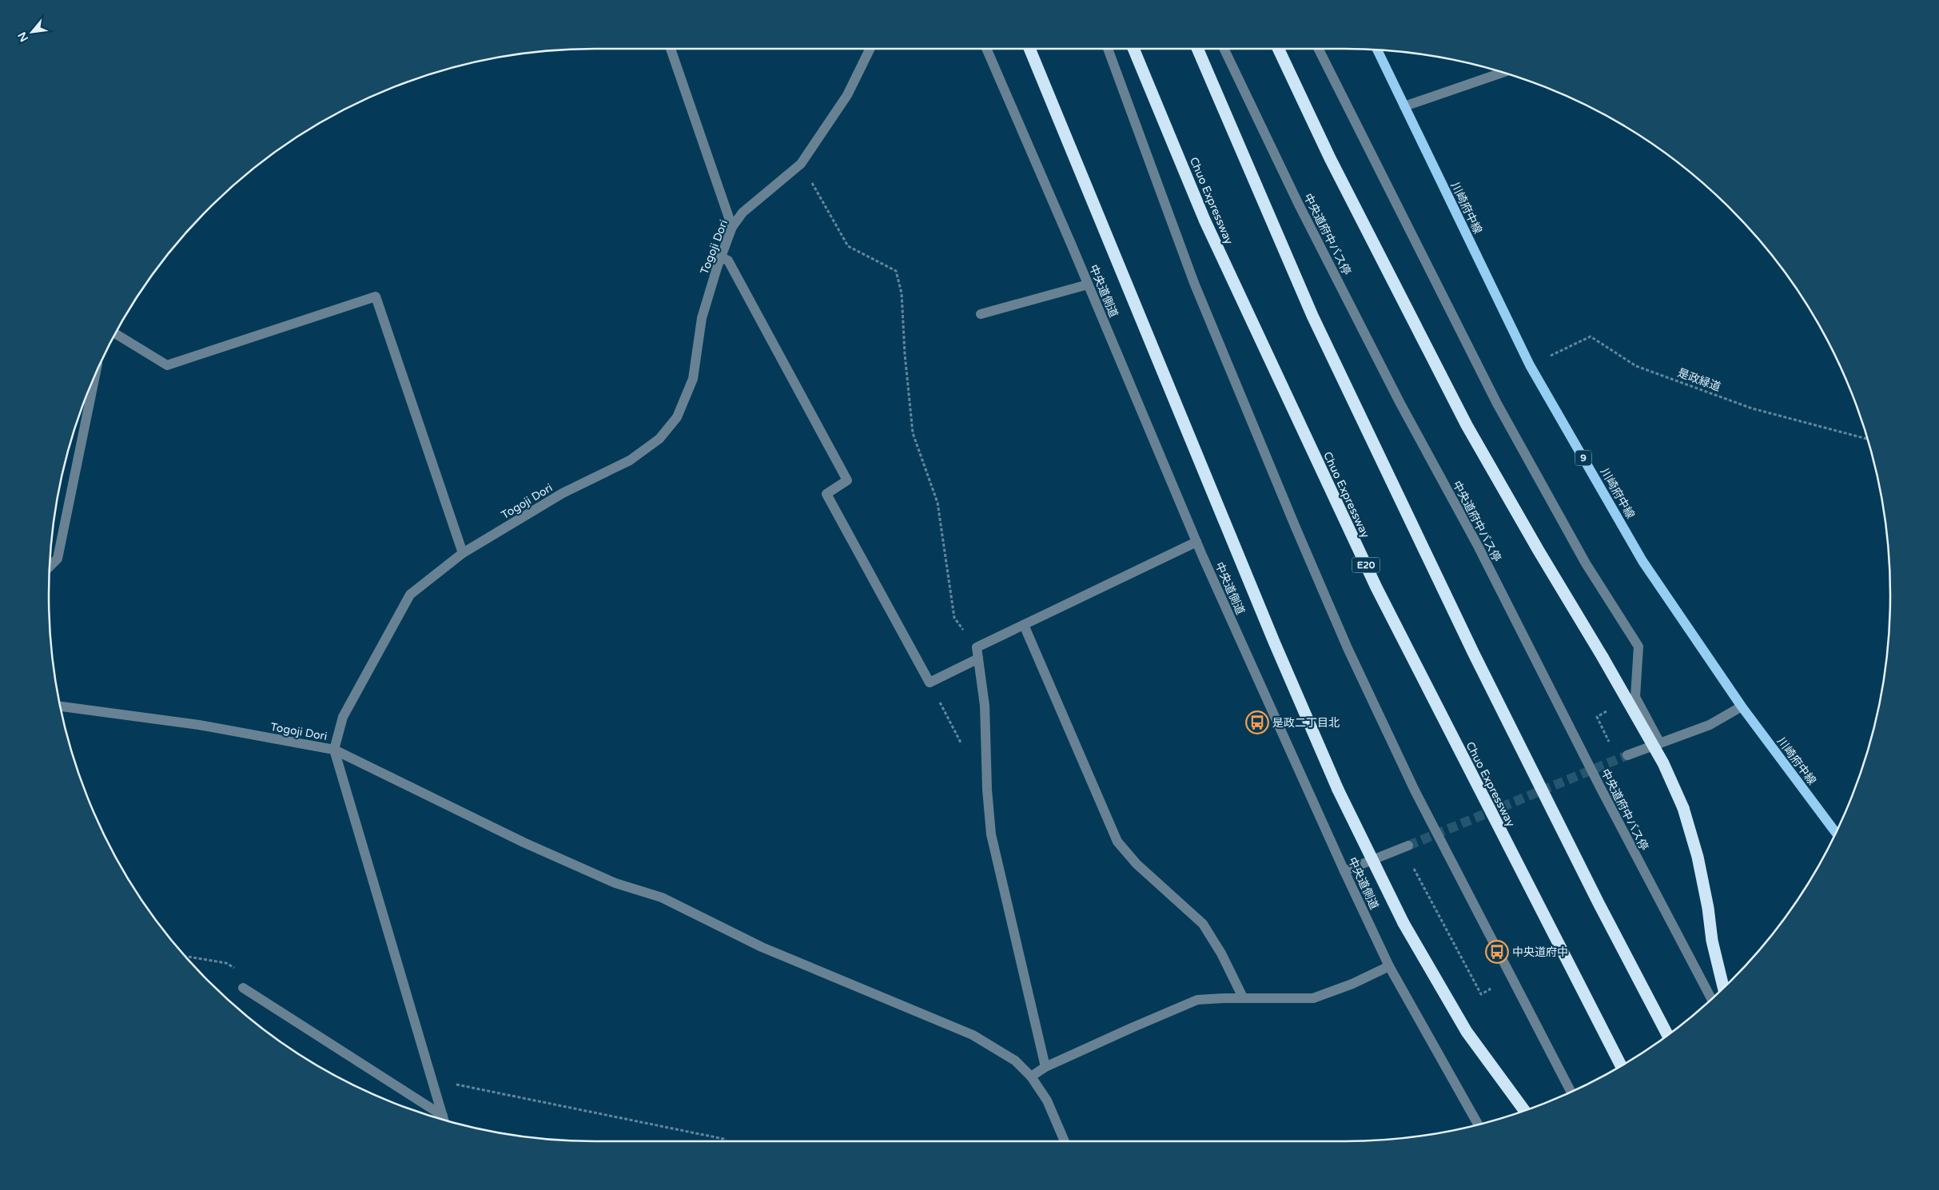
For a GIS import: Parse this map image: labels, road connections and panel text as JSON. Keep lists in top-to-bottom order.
{
  "streets": {
    "highway": ["Chuo Expressway", "E20"],
    "main road": ["川崎府中線", "9"],
    "street": ["中央道府中バス停", "Togoji Dori", "中央道側道"],
    "path": ["是政緑道"]
  },
  "crossings": [
    ["川崎府中線", "是政緑道"]
  ],
  "places": {
    "bus stop": ["是政二丁目北", "中央道府中"]
  },
  "north": "bottom left"
}
